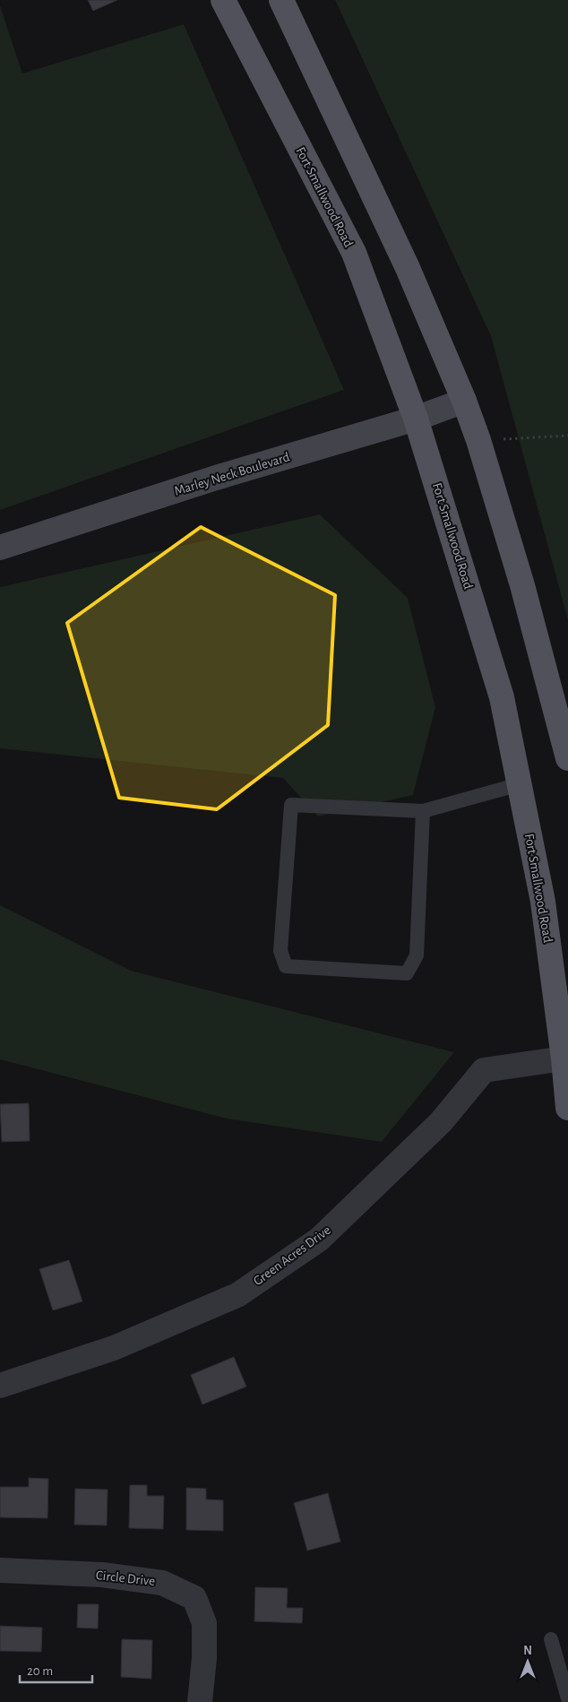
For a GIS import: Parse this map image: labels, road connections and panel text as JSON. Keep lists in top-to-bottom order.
{
  "streets": {
    "main road": ["Fort Smallwood Road", "Marley Neck Boulevard"],
    "street": ["Green Acres Drive", "Circle Drive"]
  },
  "crossings": [
    ["Fort Smallwood Road", "Marley Neck Boulevard"],
    ["Fort Smallwood Road", "Green Acres Drive"]
  ],
  "scale_bar": "20 m",
  "north": "top"
}
